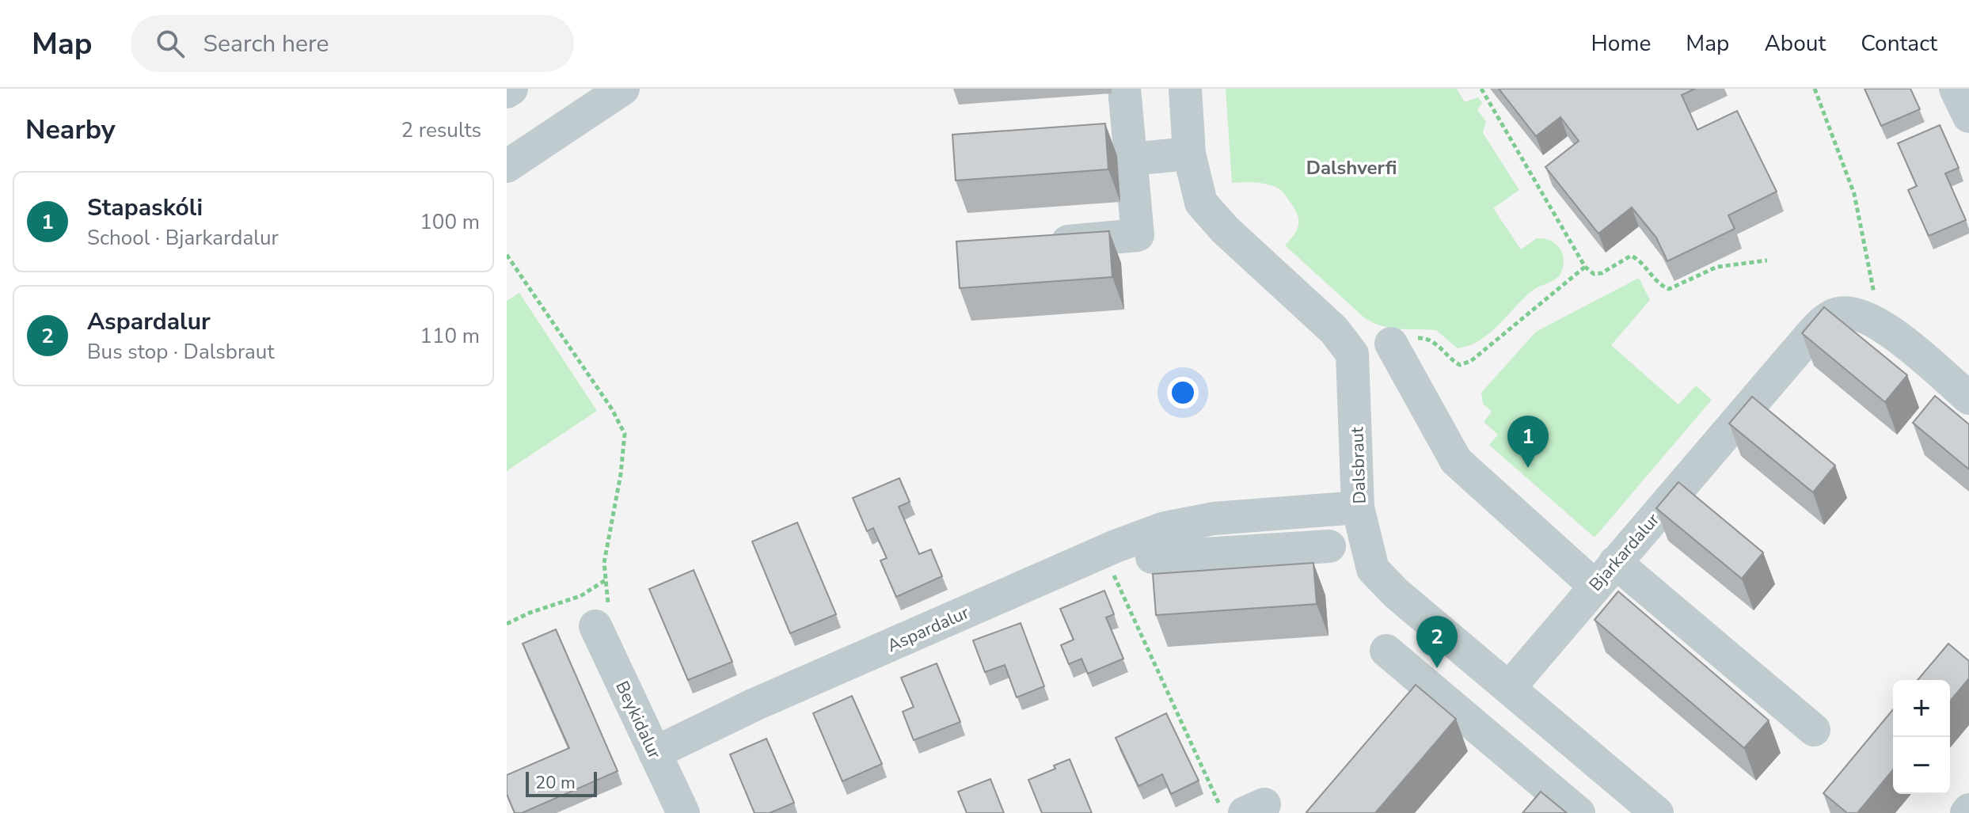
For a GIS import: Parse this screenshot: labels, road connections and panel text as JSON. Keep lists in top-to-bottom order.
{
  "streets": {
    "street": [
      "Dalsbraut",
      "Bjarkardalur",
      "Aspardalur",
      "Beykidalur"
    ]
  },
  "crossings": [
    ["Dalsbraut", "Bjarkardalur"],
    ["Dalsbraut", "Aspardalur"],
    ["Aspardalur", "Beykidalur"]
  ],
  "districts": ["Dalshverfi"],
  "scale_bar": "20 m",
  "page": {
    "header": "Map",
    "search": "Search here",
    "nav": [
      "Home",
      "Map",
      "About",
      "Contact"
    ],
    "heading": ["Nearby", "2 results"],
    "list": [
      {
        "mark": "1",
        "name": "Stapaskóli",
        "note": "School · Bjarkardalur",
        "value": "100 m"
      },
      {
        "mark": "2",
        "name": "Aspardalur",
        "note": "Bus stop · Dalsbraut",
        "value": "110 m"
      }
    ],
    "pins": ["1", "2"],
    "map_buttons": ["+", "−"],
    "scale": "20 m"
  }
}
